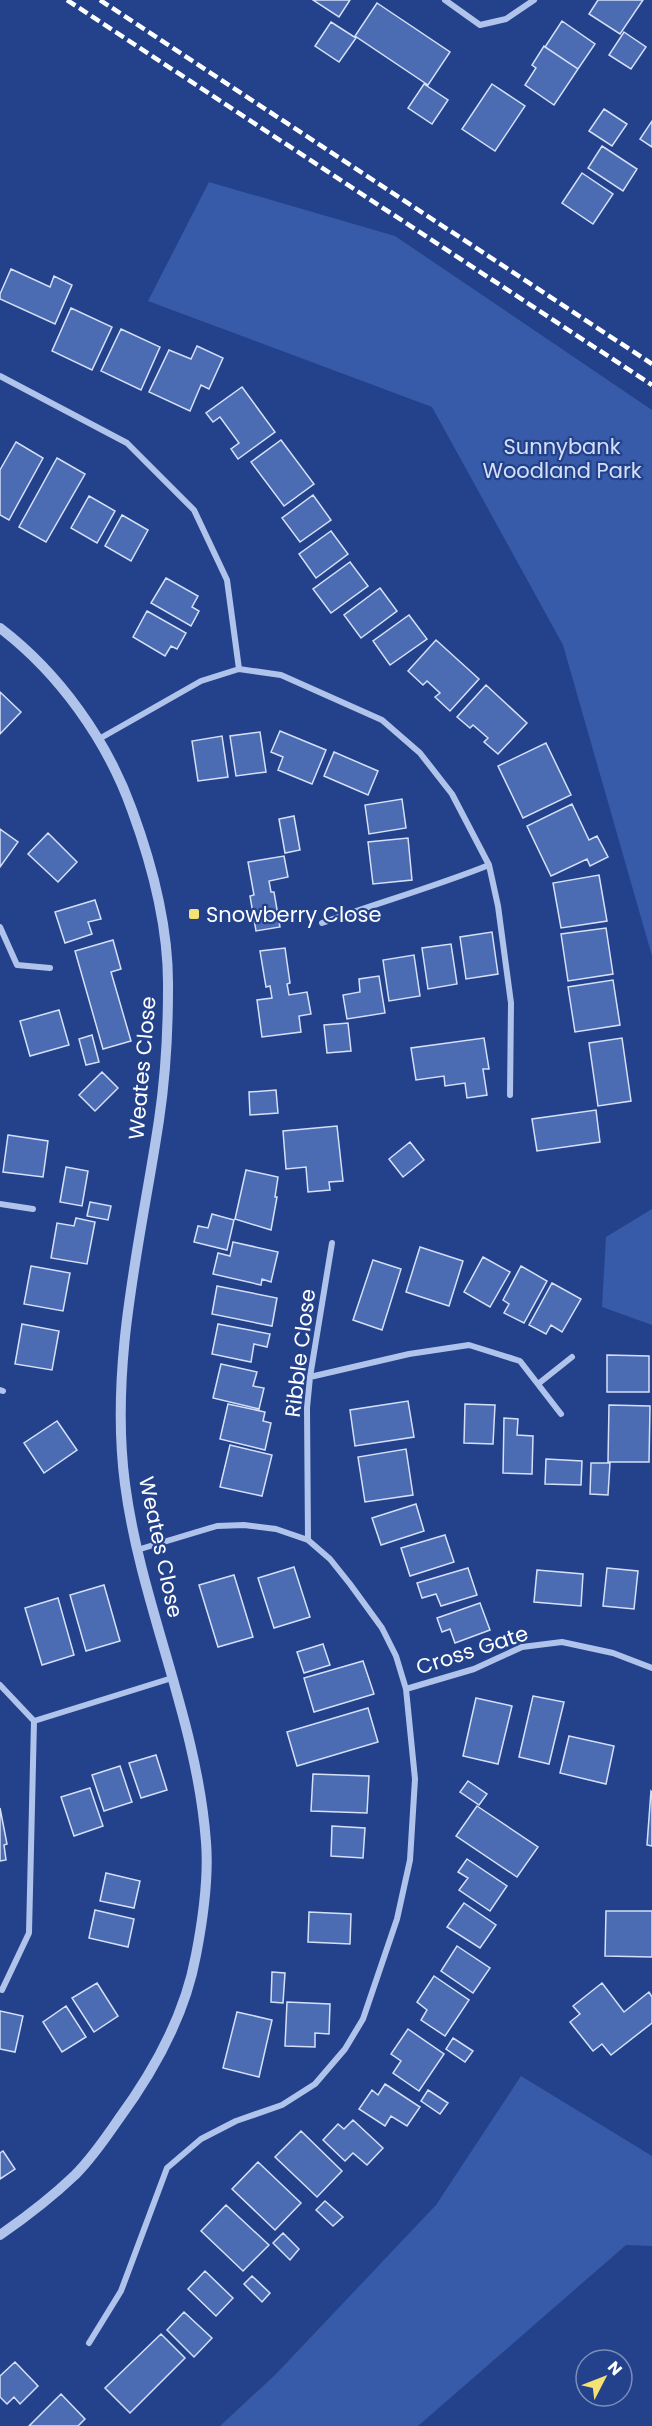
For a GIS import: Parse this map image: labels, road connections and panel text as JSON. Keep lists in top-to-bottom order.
{
  "streets": {
    "street": ["Weates Close", "Ribble Close", "Cross Gate"]
  },
  "parks": ["Sunnybank Woodland Park"],
  "places": {
    "transit": ["Snowberry Close"]
  },
  "north": "top right"
}
